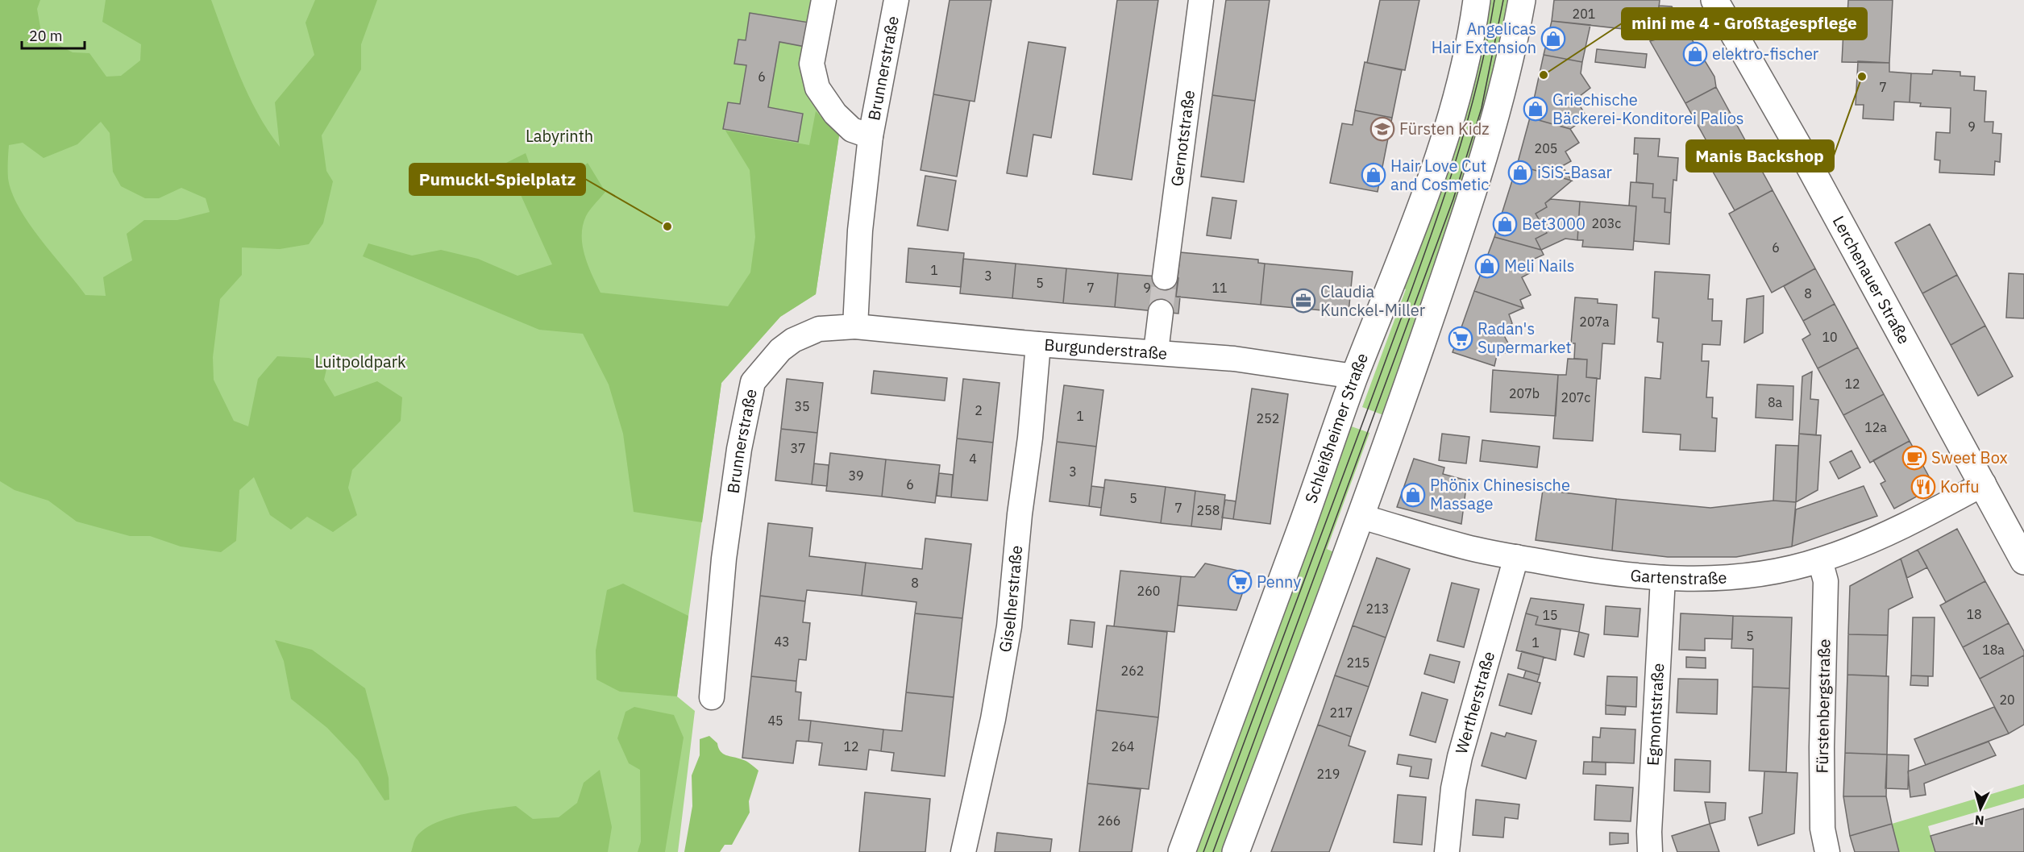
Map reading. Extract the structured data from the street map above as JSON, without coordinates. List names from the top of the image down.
{
  "streets": {
    "main road": ["Lerchenauer Straße", "Schleißheimer Straße"],
    "street": [
      "Brunnerstraße",
      "Gernotstraße",
      "Burgunderstraße",
      "Gartenstraße",
      "Giselherstraße",
      "Wertherstraße",
      "Fürstenbergstraße",
      "Egmontstraße"
    ]
  },
  "crossings": [
    ["Brunnerstraße", "Burgunderstraße"],
    ["Lerchenauer Straße", "Gartenstraße"],
    ["Burgunderstraße", "Schleißheimer Straße"],
    ["Burgunderstraße", "Giselherstraße"],
    ["Gartenstraße", "Wertherstraße"],
    ["Gartenstraße", "Fürstenbergstraße"],
    ["Gartenstraße", "Egmontstraße"]
  ],
  "parks": ["Labyrinth", "Luitpoldpark"],
  "places": {
    "shop": [
      "Angelicas Hair Extension",
      "elektro-fischer",
      "Griechische Bäckerei-Konditorei Palios",
      "iSiS-Basar",
      "Hair Love Cut and Cosmetic",
      "Bet3000",
      "Meli Nails",
      "Phönix Chinesische Massage"
    ],
    "other": ["mini me 4 - Großtagespflege", "Manis Backshop", "Pumuckl-Spielplatz"],
    "school or university": ["Fürsten Kidz"],
    "office": ["Claudia Kunckel-Miller"],
    "supermarket": ["Radan's Supermarket", "Penny"],
    "cafe": ["Sweet Box"],
    "restaurant": ["Korfu"]
  },
  "house_numbers": [
    "201",
    "6",
    "7",
    "9",
    "205",
    "203c",
    "6",
    "1",
    "3",
    "5",
    "7",
    "9",
    "11",
    "8",
    "207a",
    "10",
    "12",
    "207b",
    "207c",
    "8a",
    "35",
    "2",
    "1",
    "252",
    "12a",
    "37",
    "4",
    "3",
    "39",
    "6",
    "5",
    "7",
    "258",
    "8",
    "260",
    "213",
    "18",
    "15",
    "5",
    "43",
    "1",
    "18a",
    "215",
    "262",
    "20",
    "217",
    "45",
    "12",
    "264",
    "219",
    "266"
  ],
  "scale_bar": "20 m",
  "north": "bottom"
}
